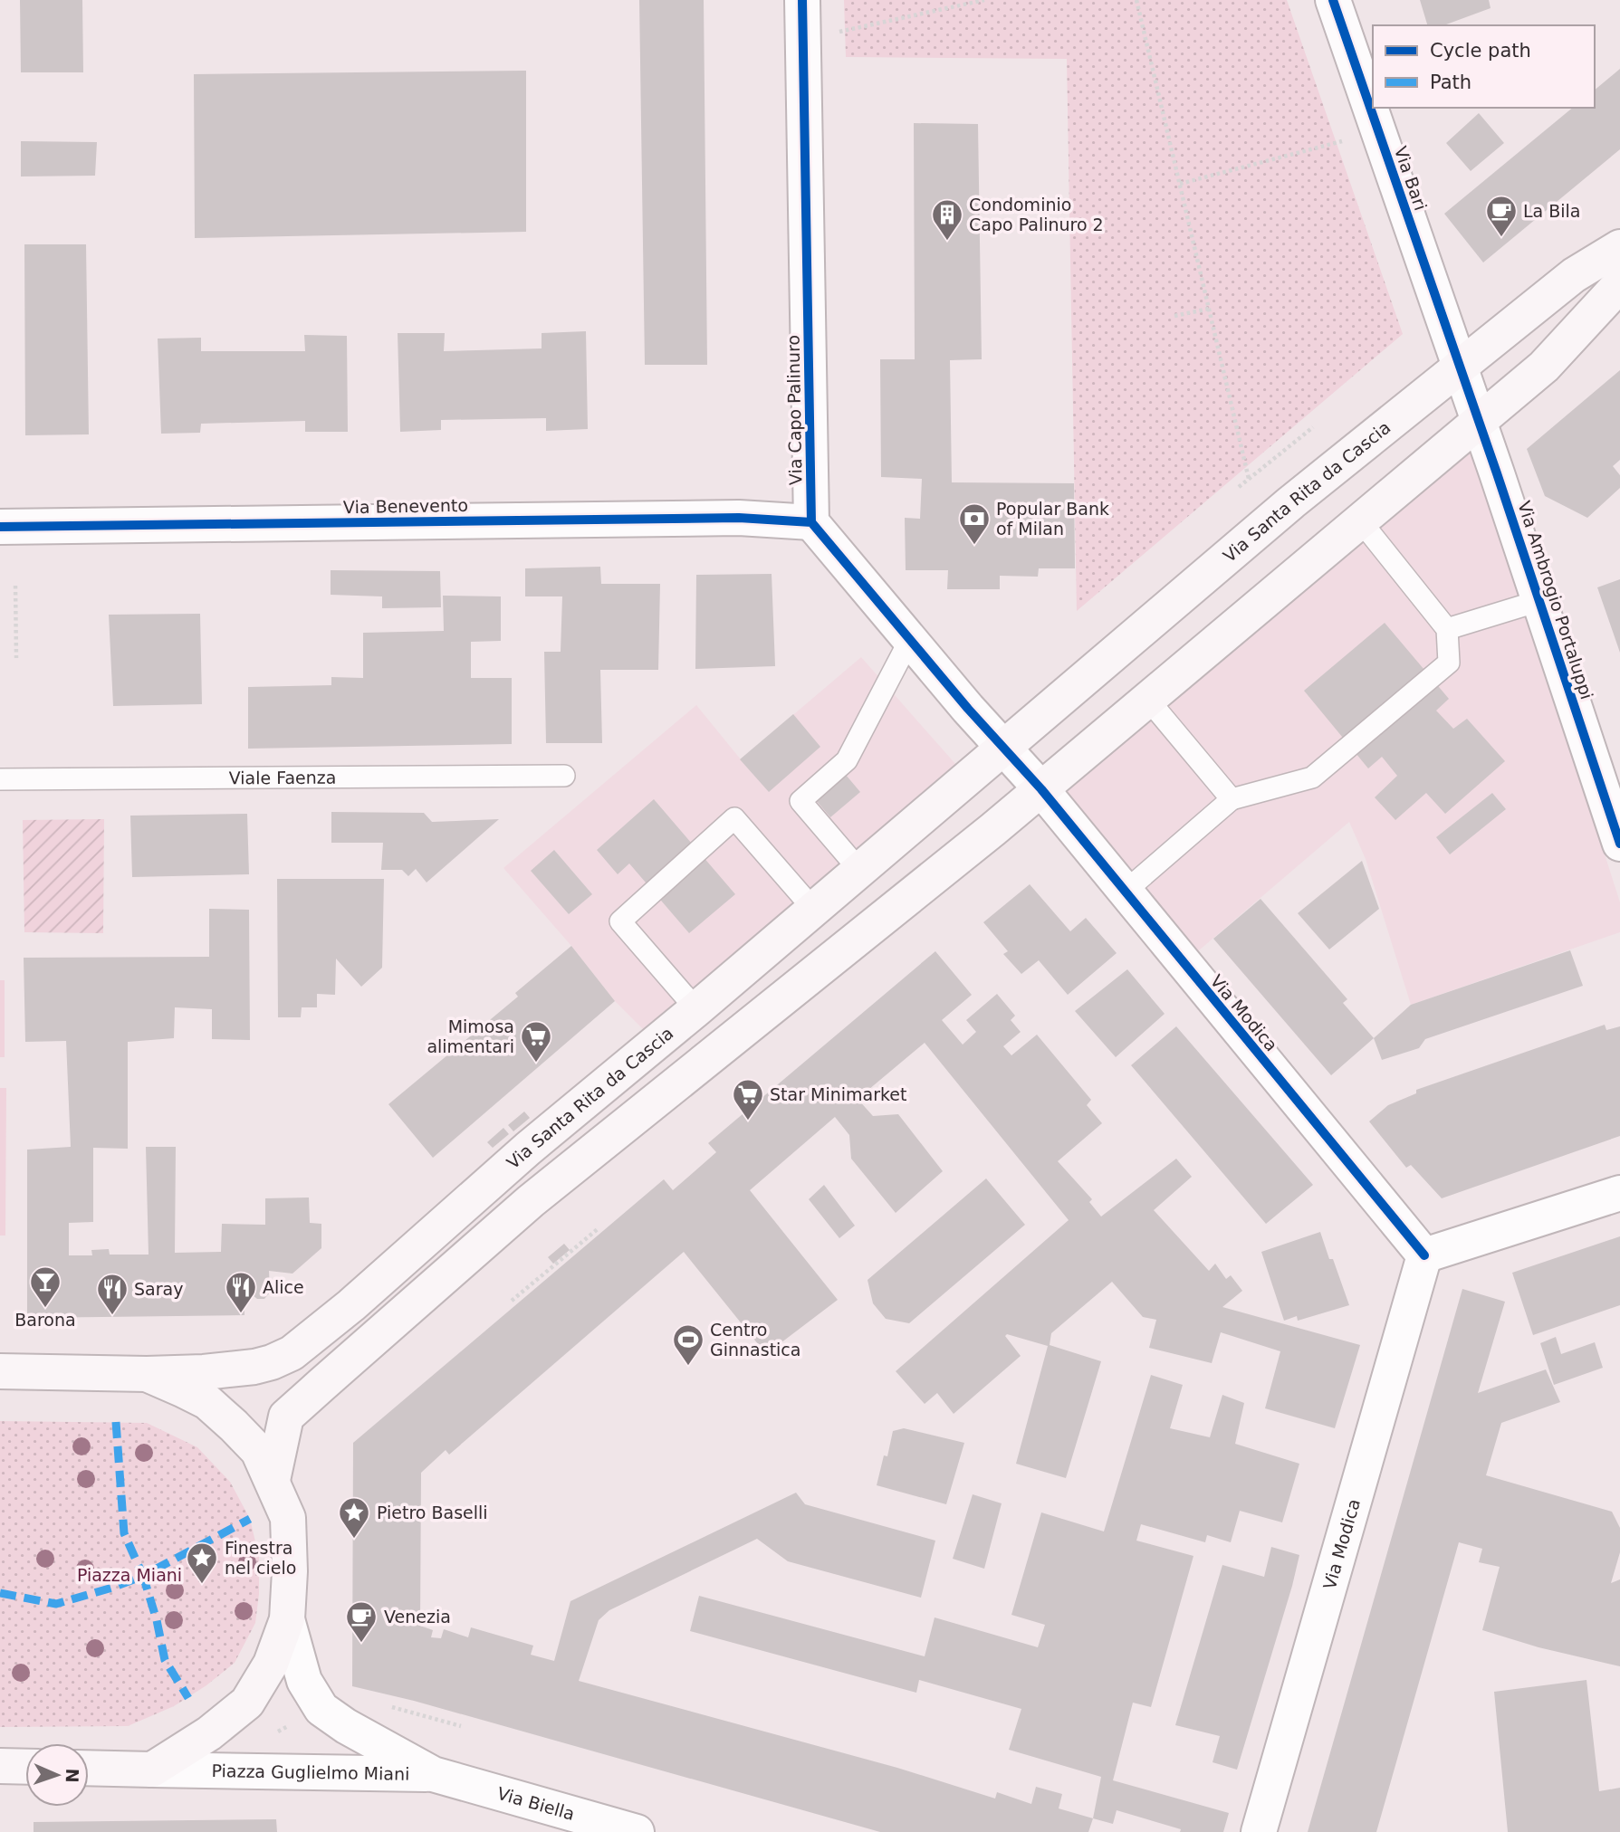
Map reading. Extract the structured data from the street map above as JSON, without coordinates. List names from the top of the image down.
{
  "streets": {
    "main road": ["Via Santa Rita da Cascia", "Piazza Guglielmo Miani"],
    "street": [
      "Via Bari",
      "Via Capo Palinuro",
      "Via Benevento",
      "Via Ambrogio Portaluppi",
      "Via Modica",
      "Via Biella"
    ],
    "lane": ["Viale Faenza"]
  },
  "crossings": [
    ["Via Bari", "Via Santa Rita da Cascia"],
    ["Via Bari", "Via Ambrogio Portaluppi"],
    ["Via Capo Palinuro", "Via Benevento"],
    ["Via Santa Rita da Cascia", "Via Ambrogio Portaluppi"],
    ["Via Santa Rita da Cascia", "Piazza Guglielmo Miani"],
    ["Piazza Guglielmo Miani", "Via Biella"]
  ],
  "parks": ["Piazza Miani"],
  "places": {
    "cafe": ["La Bila", "Venezia"],
    "building": ["Condominio Capo Palinuro 2"],
    "bank": ["Popular Bank of Milan"],
    "supermarket": ["Mimosa alimentari", "Star Minimarket"],
    "bar": ["Barona"],
    "restaurant": ["Alice", "Saray"],
    "sports": ["Centro Ginnastica"],
    "place": ["Pietro Baselli", "Finestra nel cielo"]
  },
  "legend": ["Cycle path", "Path"],
  "north": "right"
}
